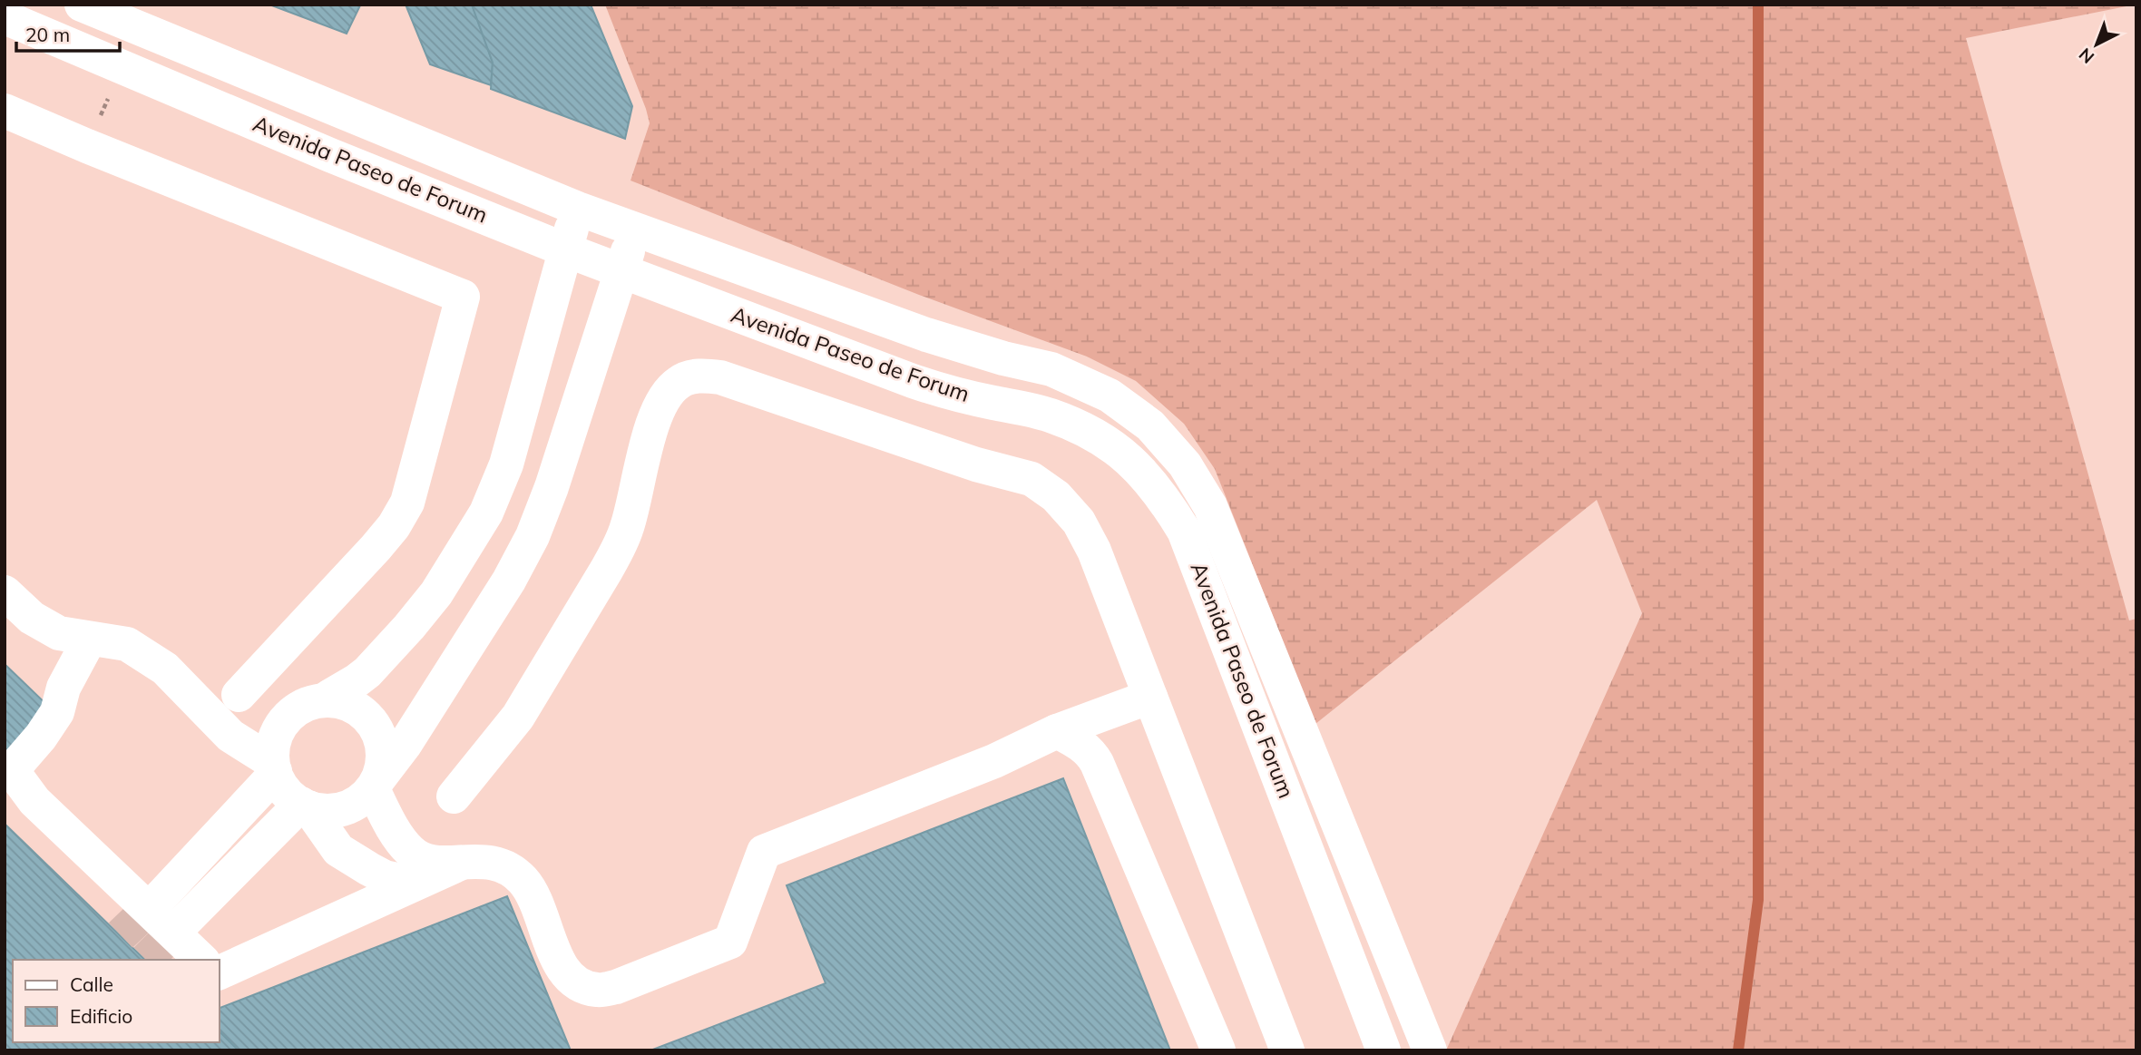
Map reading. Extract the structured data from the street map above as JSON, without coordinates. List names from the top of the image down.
{
  "streets": {
    "street": ["Avenida Paseo de Forum"]
  },
  "legend": ["Calle", "Edificio"],
  "scale_bar": "20 m",
  "north": "bottom left"
}
